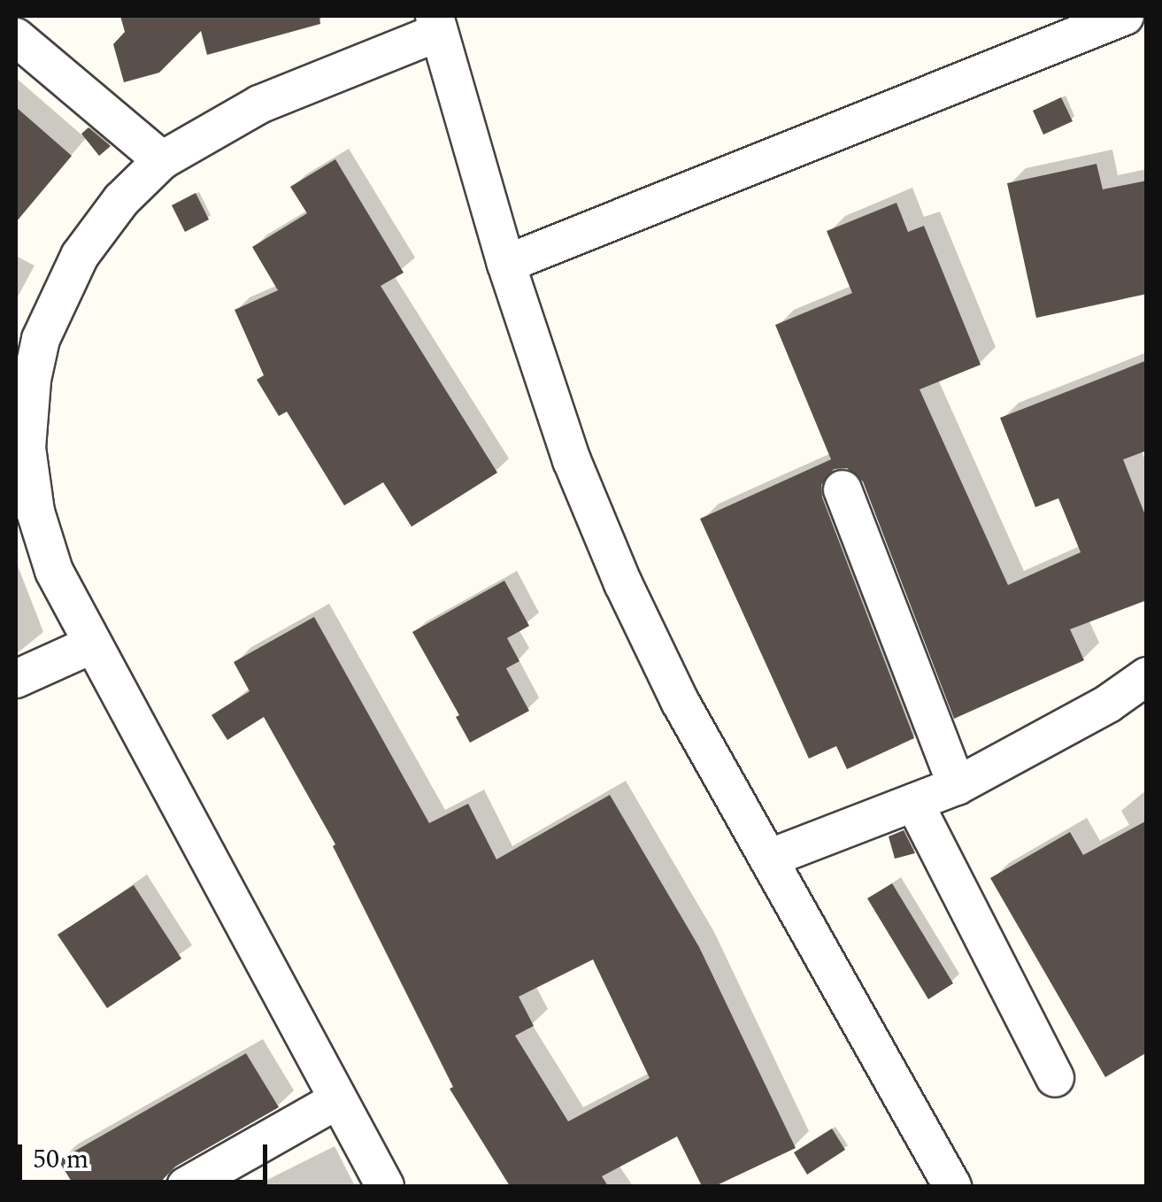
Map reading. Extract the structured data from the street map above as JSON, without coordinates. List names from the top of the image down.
{
  "scale_bar": "50 m"
}
